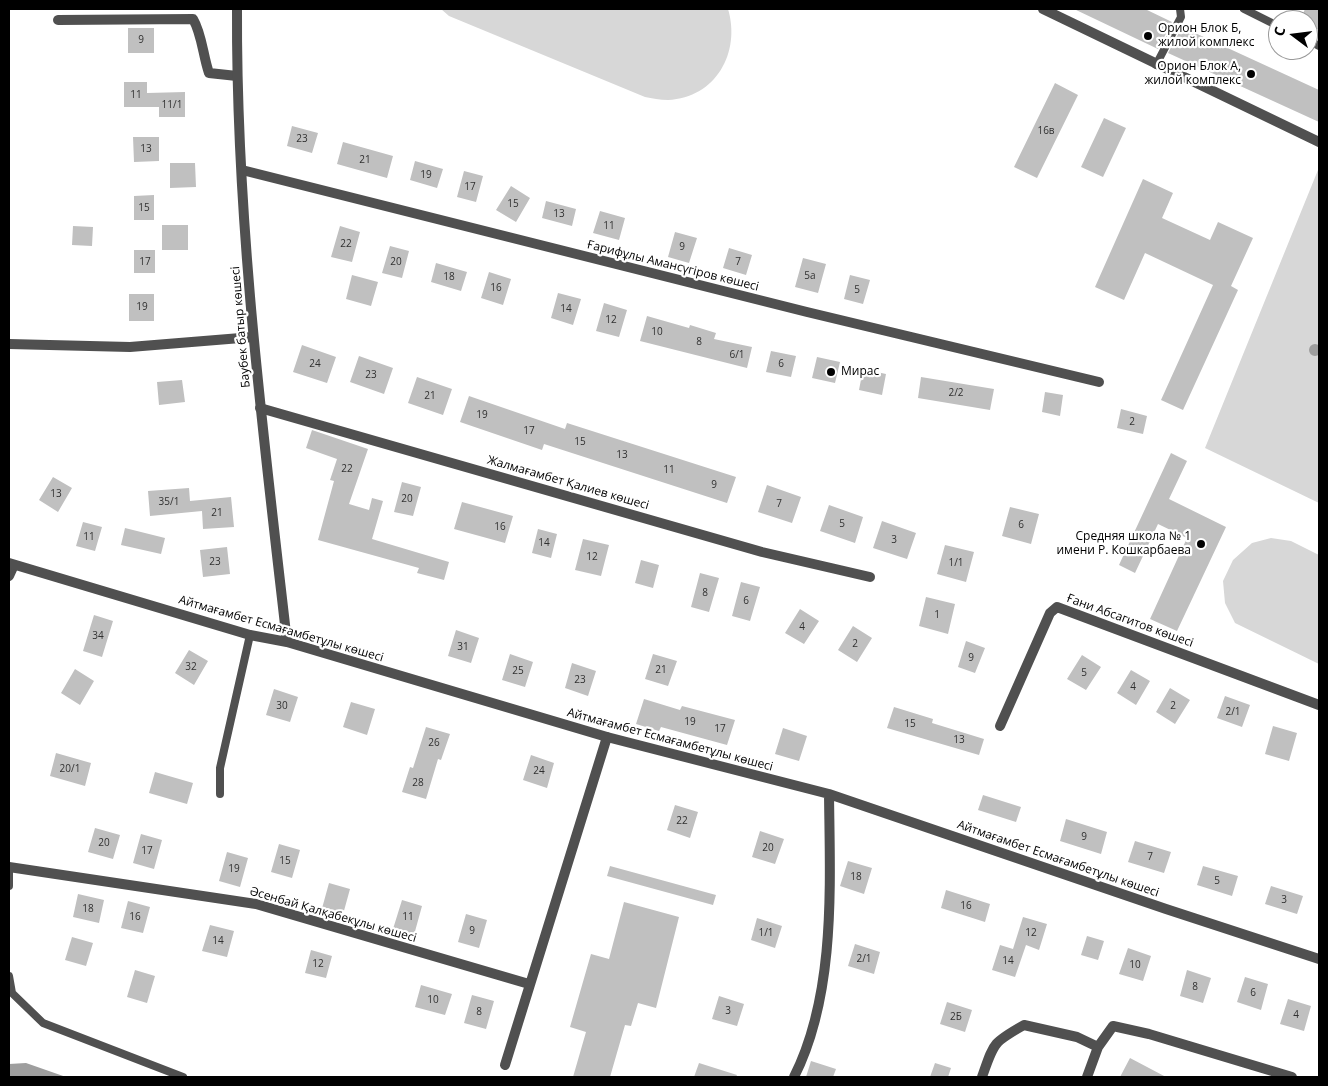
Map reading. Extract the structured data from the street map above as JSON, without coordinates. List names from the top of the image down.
{
  "streets": {
    "street": [
      "Ғарифұлы Амансүгіров көшесі",
      "Баубек батыр көшесі",
      "Жалмағамбет Қалиев көшесі",
      "Ғани Абсагитов көшесі",
      "Айтмағамбет Есмағамбетұлы көшесі",
      "Әсенбай Қалқабекұлы көшесі"
    ]
  },
  "crossings": [
    ["Ғарифұлы Амансүгіров көшесі", "Баубек батыр көшесі"],
    ["Баубек батыр көшесі", "Жалмағамбет Қалиев көшесі"],
    ["Баубек батыр көшесі", "Айтмағамбет Есмағамбетұлы көшесі"]
  ],
  "places": [
    "Орион Блок Б, жилой комплекс",
    "Орион Блок А, жилой комплекс",
    "Мирас",
    "Средняя школа № 1 имени Р. Кошкарбаева"
  ],
  "house_numbers": [
    "9",
    "11",
    "11/1",
    "16в",
    "23",
    "13",
    "21",
    "19",
    "17",
    "15",
    "15",
    "13",
    "11",
    "22",
    "9",
    "17",
    "20",
    "7",
    "5а",
    "18",
    "16",
    "5",
    "19",
    "14",
    "12",
    "10",
    "8",
    "6/1",
    "24",
    "6",
    "23",
    "2/2",
    "21",
    "19",
    "2",
    "17",
    "15",
    "13",
    "22",
    "11",
    "9",
    "13",
    "20",
    "35/1",
    "7",
    "21",
    "5",
    "6",
    "16",
    "11",
    "3",
    "14",
    "12",
    "23",
    "1/1",
    "8",
    "6",
    "1",
    "4",
    "34",
    "2",
    "31",
    "9",
    "32",
    "21",
    "25",
    "5",
    "23",
    "4",
    "30",
    "2",
    "2/1",
    "19",
    "15",
    "17",
    "13",
    "26",
    "20/1",
    "24",
    "28",
    "22",
    "9",
    "20",
    "20",
    "17",
    "7",
    "15",
    "19",
    "18",
    "5",
    "3",
    "16",
    "18",
    "16",
    "11",
    "9",
    "1/1",
    "12",
    "14",
    "2/1",
    "14",
    "12",
    "10",
    "8",
    "6",
    "10",
    "3",
    "8",
    "4",
    "2Б"
  ],
  "north": "left"
}
